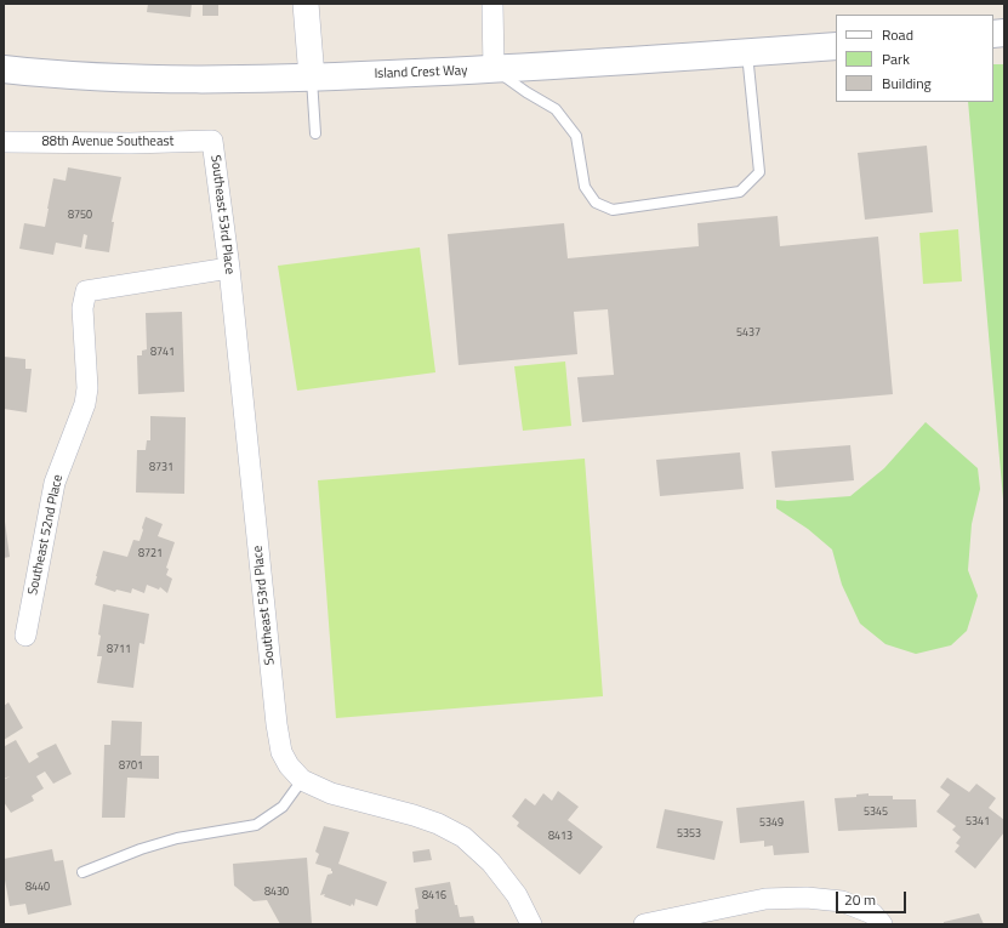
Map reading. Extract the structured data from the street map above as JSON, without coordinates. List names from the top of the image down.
{
  "streets": {
    "main road": ["Island Crest Way"],
    "street": ["88th Avenue Southeast", "Southeast 53rd Place", "Southeast 52nd Place"]
  },
  "crossings": [
    ["88th Avenue Southeast", "Southeast 53rd Place"],
    ["Southeast 53rd Place", "Southeast 52nd Place"]
  ],
  "house_numbers": [
    "8750",
    "5437",
    "8741",
    "8731",
    "8721",
    "8711",
    "8701",
    "5345",
    "5341",
    "5349",
    "5353",
    "8413",
    "8440",
    "8430",
    "8416"
  ],
  "legend": ["Road", "Park", "Building"],
  "scale_bar": "20 m"
}
